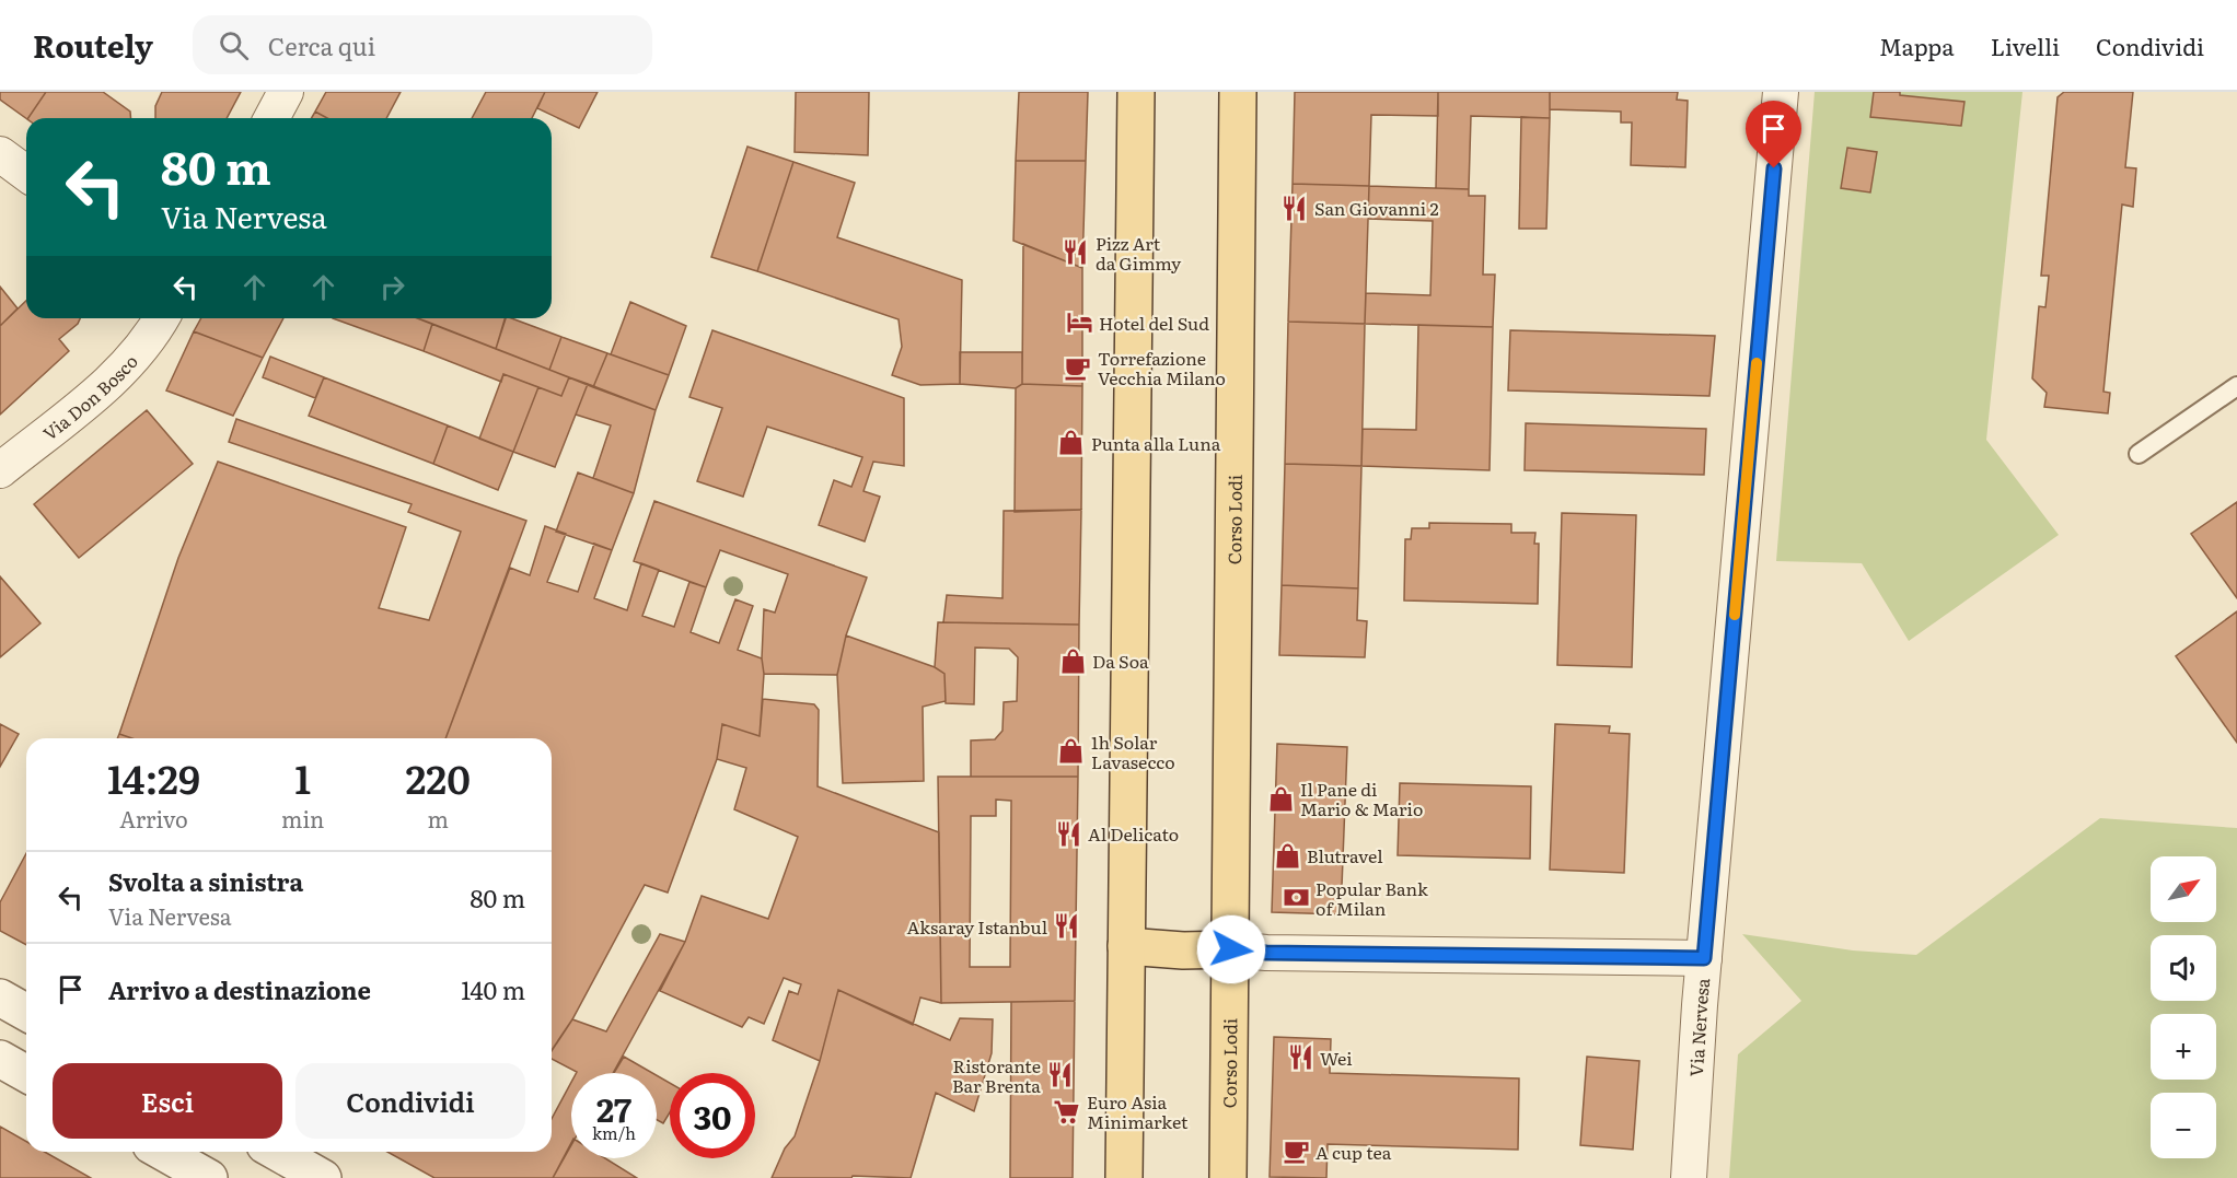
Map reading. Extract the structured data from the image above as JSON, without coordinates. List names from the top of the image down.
{
  "streets": {
    "main road": ["Corso Lodi"],
    "street": ["Via Don Bosco", "Via Nervesa"]
  },
  "places": {
    "restaurant": [
      "San Giovanni 2",
      "Pizz Art da Gimmy",
      "Al Delicato",
      "Aksaray Istanbul",
      "Wei",
      "Ristorante Bar Brenta"
    ],
    "hotel": ["Hotel del Sud"],
    "cafe": ["Torrefazione Vecchia Milano", "A cup tea"],
    "shop": [
      "Punta alla Luna",
      "Da Soa",
      "1h Solar Lavasecco",
      "Il Pane di Mario & Mario",
      "Blutravel"
    ],
    "bank": ["Popular Bank of Milan"],
    "supermarket": ["Euro Asia Minimarket"]
  },
  "north": "top right",
  "page": {
    "header": "Routely",
    "search": "Cerca qui",
    "nav": ["Mappa", "Livelli", "Condividi"],
    "turn": ["80 m", "Via Nervesa"],
    "eta": [
      "14:29",
      "Arrivo",
      "1",
      "min",
      "220",
      "m"
    ],
    "list": [
      {
        "name": "Svolta a sinistra",
        "note": "Via Nervesa",
        "value": "80 m"
      },
      {
        "name": "Arrivo a destinazione",
        "value": "140 m"
      }
    ],
    "map_buttons": ["+", "−"],
    "buttons": ["Esci", "Condividi"],
    "speed": "27 km/h",
    "limit": "30"
  }
}
